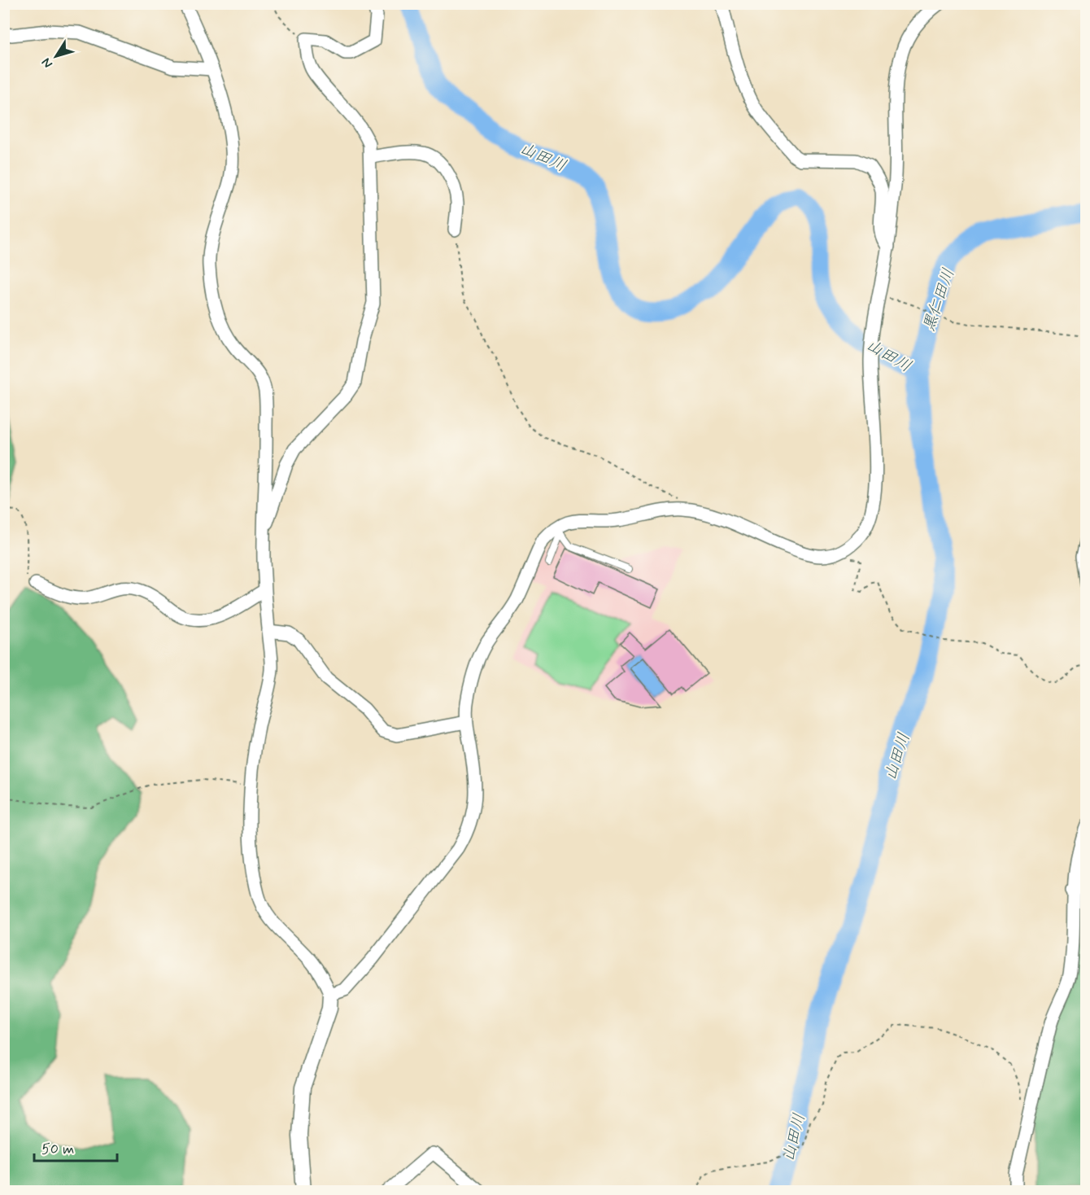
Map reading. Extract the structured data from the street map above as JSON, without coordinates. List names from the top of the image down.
{
  "water": ["山田川", "黒仁田川"],
  "scale_bar": "50 m",
  "north": "bottom left"
}
